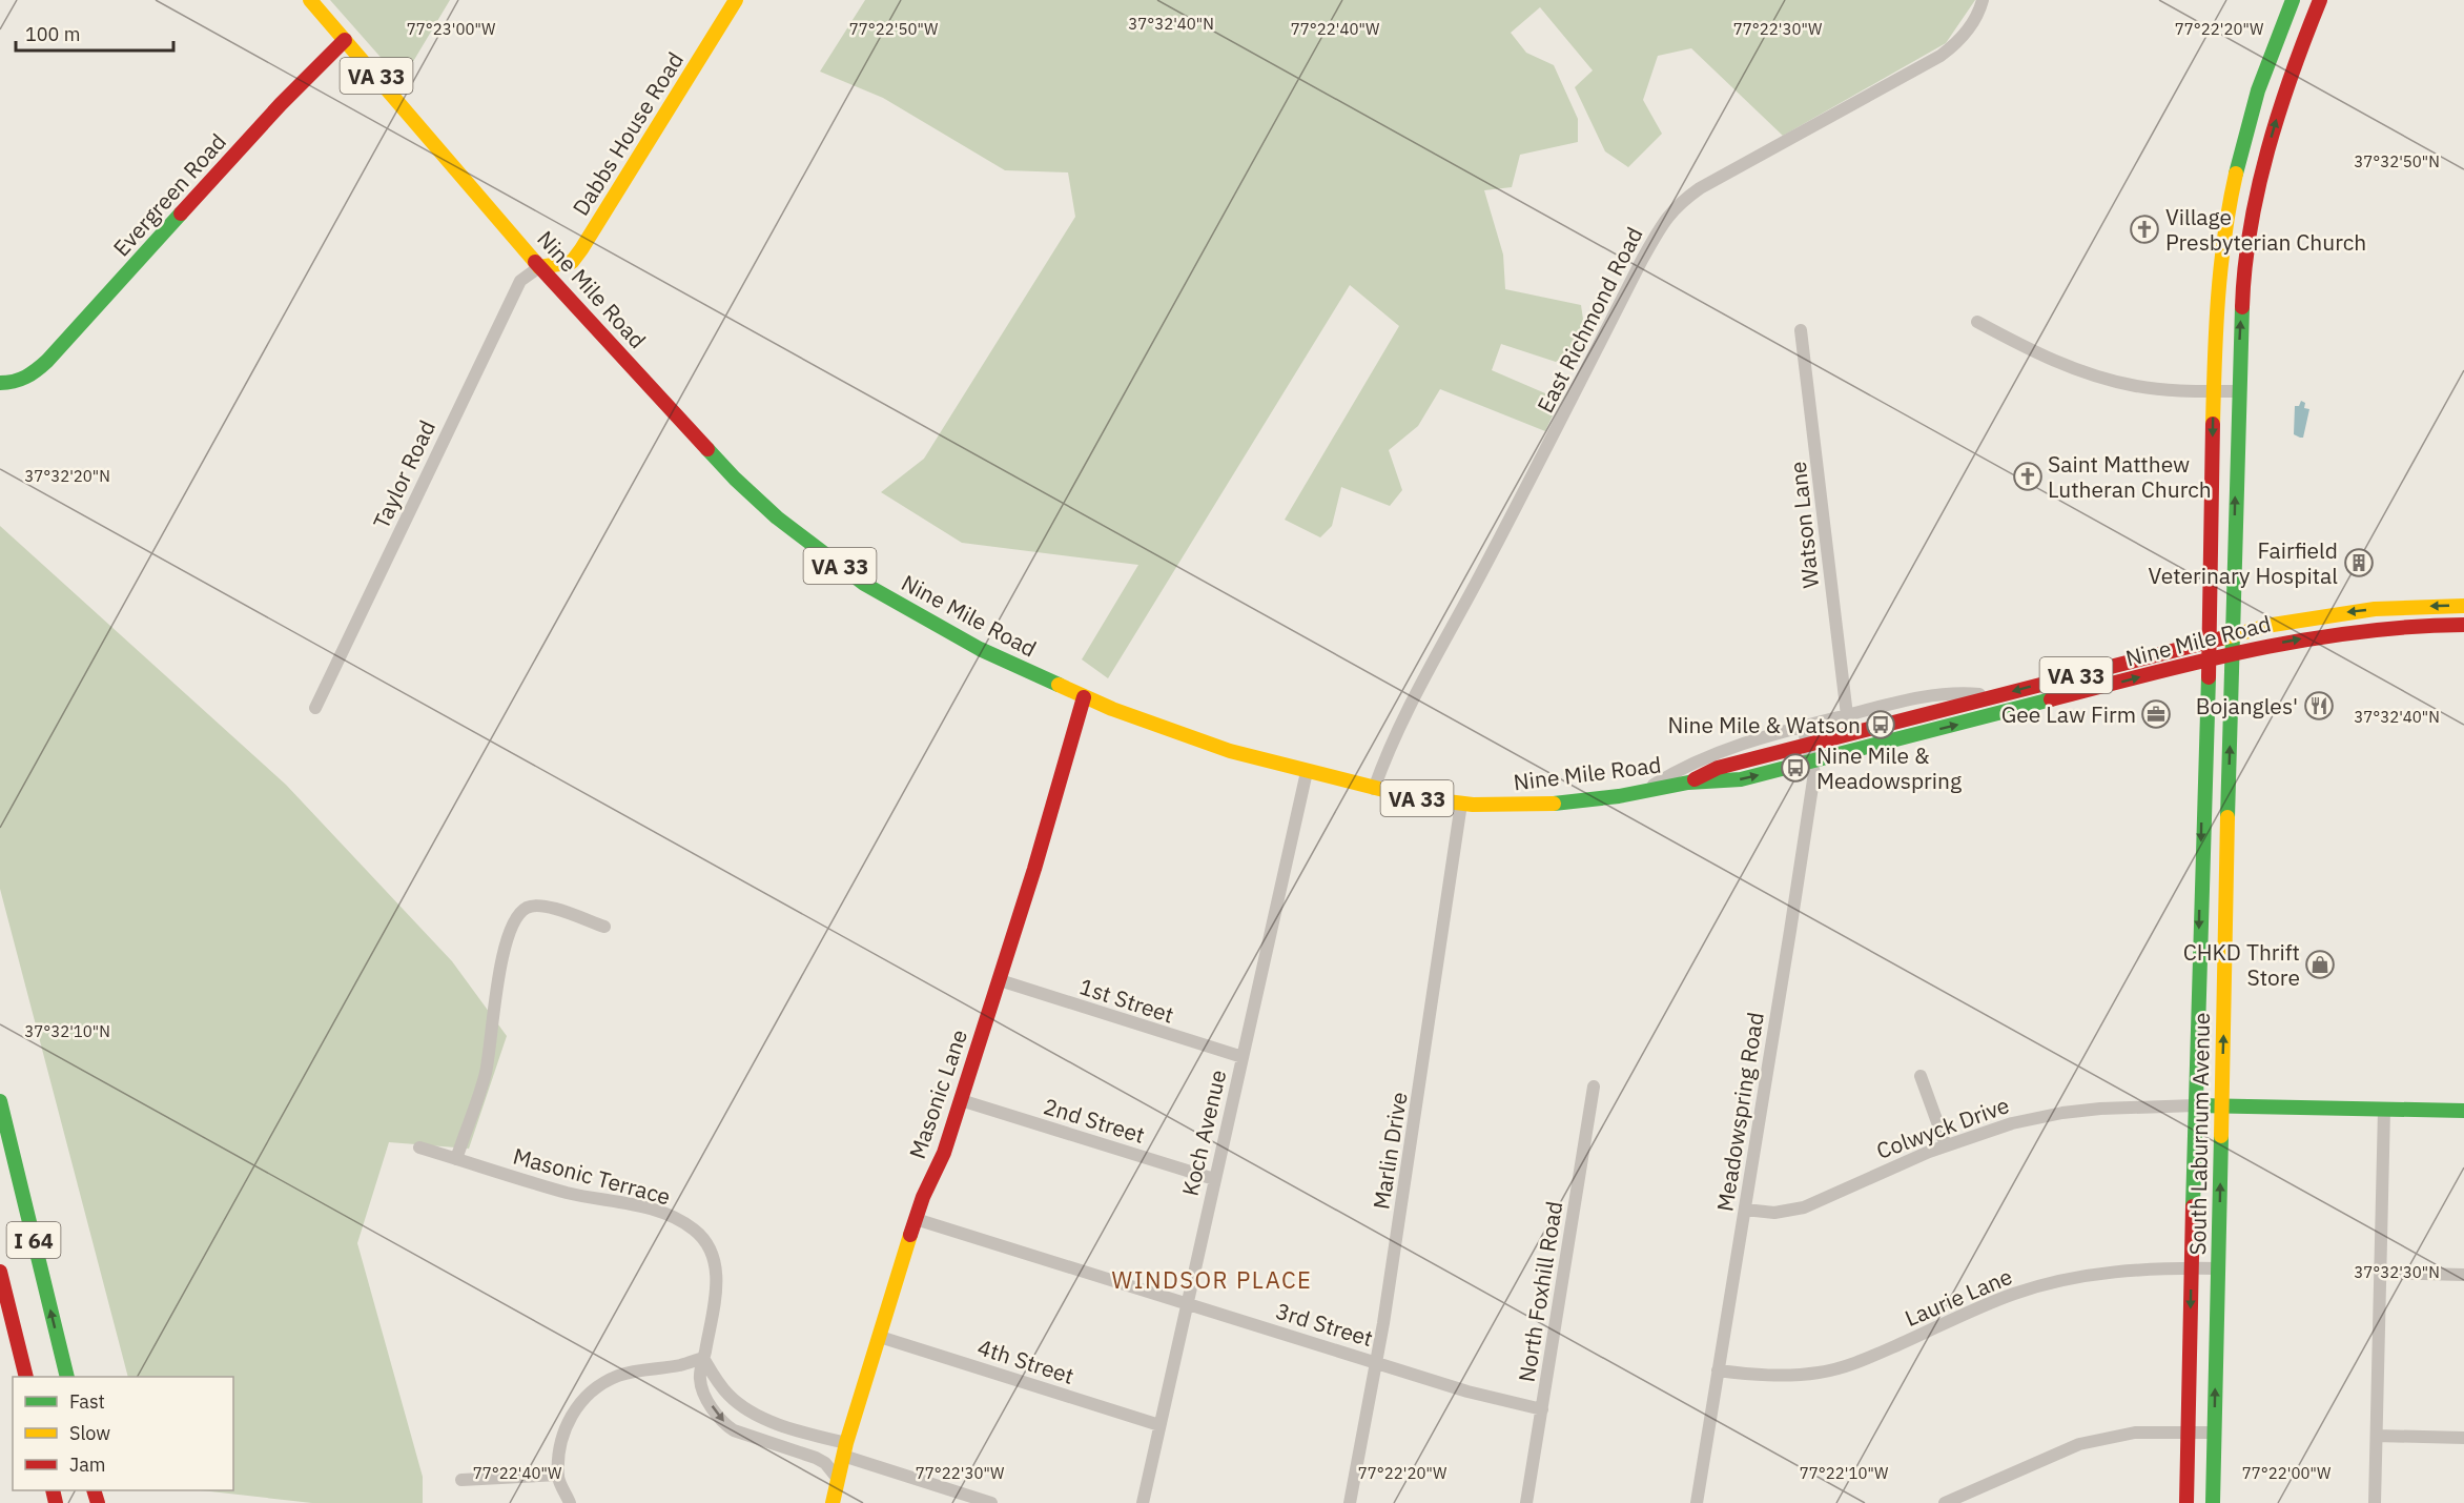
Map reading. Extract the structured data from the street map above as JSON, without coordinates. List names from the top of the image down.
{
  "streets": {
    "main road": [
      "VA 33",
      "Dabbs House Road",
      "Evergreen Road",
      "Nine Mile Road",
      "Masonic Lane",
      "Colwyck Drive",
      "South Laburnum Avenue",
      "I 64"
    ],
    "street": [
      "East Richmond Road",
      "Taylor Road",
      "Watson Lane",
      "1st Street",
      "Meadowspring Road",
      "2nd Street",
      "Koch Avenue",
      "Marlin Drive",
      "Masonic Terrace",
      "North Foxhill Road",
      "Laurie Lane",
      "3rd Street",
      "4th Street"
    ]
  },
  "crossings": [
    ["Dabbs House Road", "Nine Mile Road"],
    ["Dabbs House Road", "Taylor Road"],
    ["Evergreen Road", "Nine Mile Road"],
    ["Nine Mile Road", "East Richmond Road"],
    ["Nine Mile Road", "Taylor Road"],
    ["Nine Mile Road", "Masonic Lane"],
    ["Nine Mile Road", "Meadowspring Road"],
    ["Nine Mile Road", "Koch Avenue"],
    ["Nine Mile Road", "South Laburnum Avenue"],
    ["Nine Mile Road", "Marlin Drive"],
    ["1st Street", "Masonic Lane"],
    ["1st Street", "Koch Avenue"],
    ["Masonic Lane", "2nd Street"],
    ["Masonic Lane", "Masonic Terrace"],
    ["Masonic Lane", "3rd Street"],
    ["Masonic Lane", "4th Street"],
    ["Meadowspring Road", "Colwyck Drive"],
    ["Meadowspring Road", "Laurie Lane"],
    ["2nd Street", "Koch Avenue"],
    ["Colwyck Drive", "South Laburnum Avenue"],
    ["Koch Avenue", "3rd Street"],
    ["Koch Avenue", "4th Street"],
    ["South Laburnum Avenue", "Laurie Lane"],
    ["Marlin Drive", "3rd Street"],
    ["North Foxhill Road", "3rd Street"]
  ],
  "districts": ["WINDSOR PLACE"],
  "places": {
    "church": ["Village Presbyterian Church", "Saint Matthew Lutheran Church"],
    "building": ["Fairfield Veterinary Hospital"],
    "restaurant": ["Bojangles'"],
    "office": ["Gee Law Firm"],
    "bus stop": ["Nine Mile & Watson", "Nine Mile & Meadowspring"],
    "shop": ["CHKD Thrift Store"]
  },
  "legend": ["Fast", "Slow", "Jam"],
  "scale_bar": "100 m",
  "coordinates": [
    "37°32'40\"N",
    "77°23'00\"W",
    "77°22'50\"W",
    "77°22'40\"W",
    "77°22'30\"W",
    "77°22'20\"W",
    "37°32'50\"N",
    "37°32'20\"N",
    "37°32'10\"N",
    "37°32'30\"N",
    "77°22'10\"W",
    "77°22'00\"W"
  ]
}
